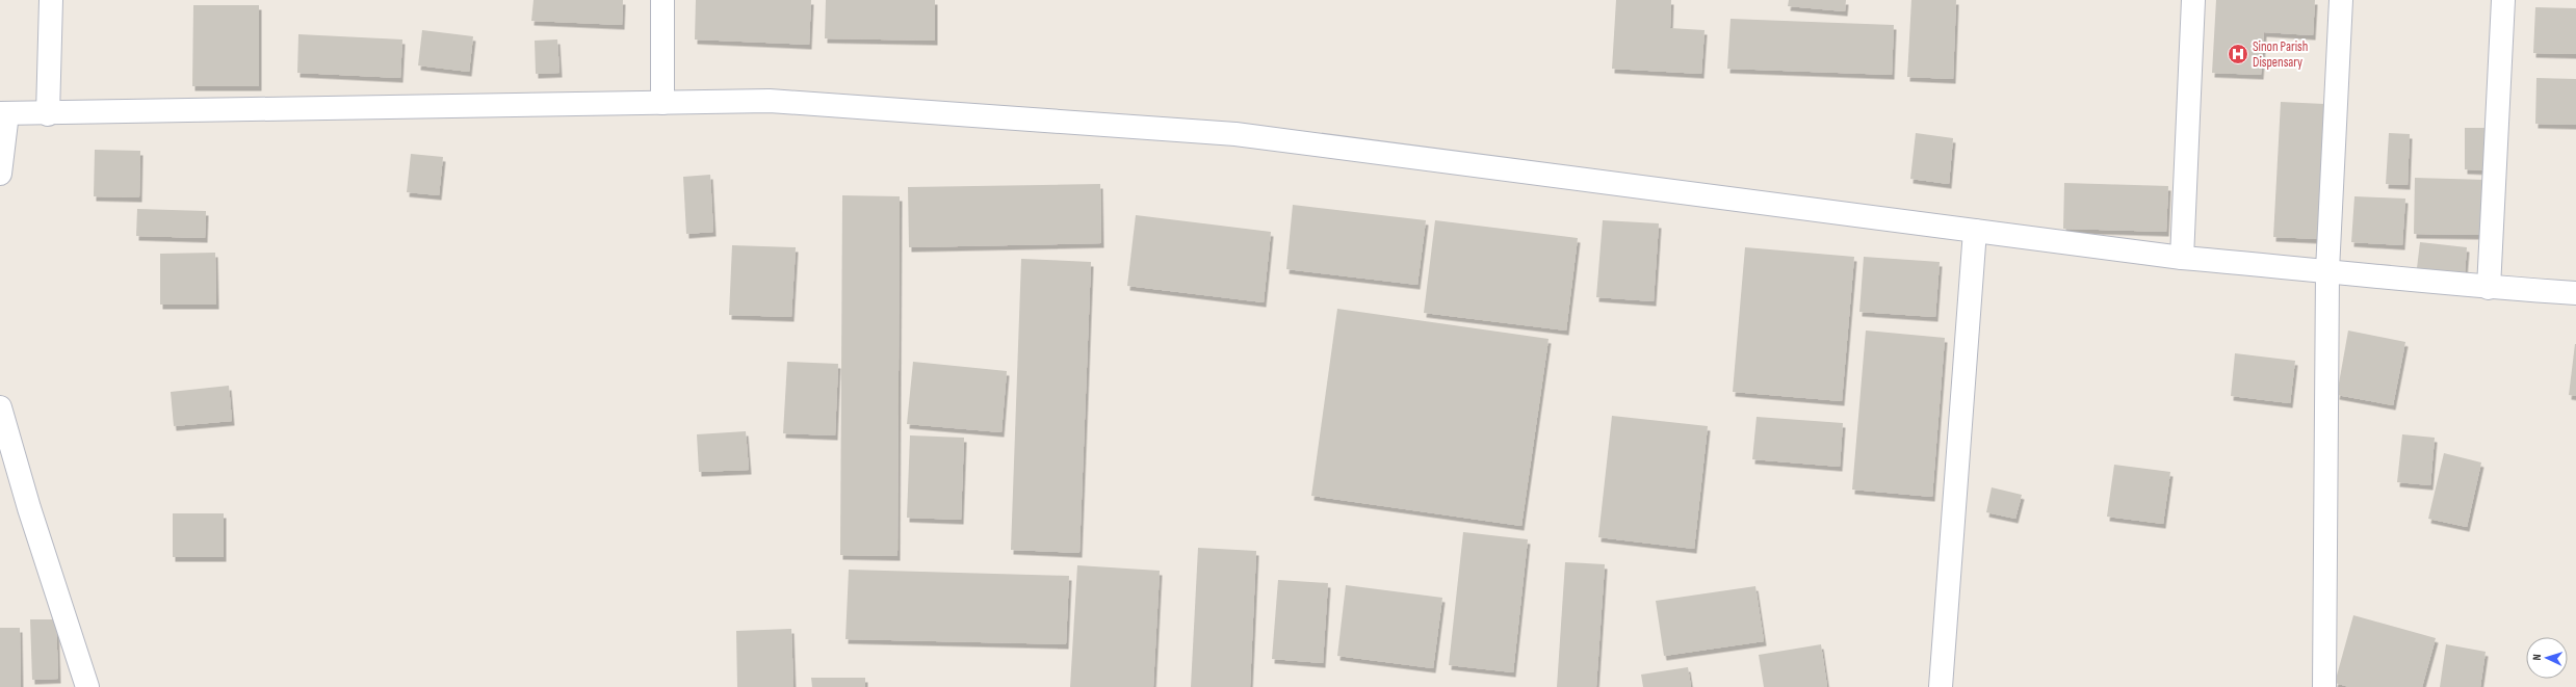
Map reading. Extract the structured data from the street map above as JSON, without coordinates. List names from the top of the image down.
{
  "places": {
    "hospital": ["Sinon Parish Dispensary"]
  },
  "north": "left"
}
